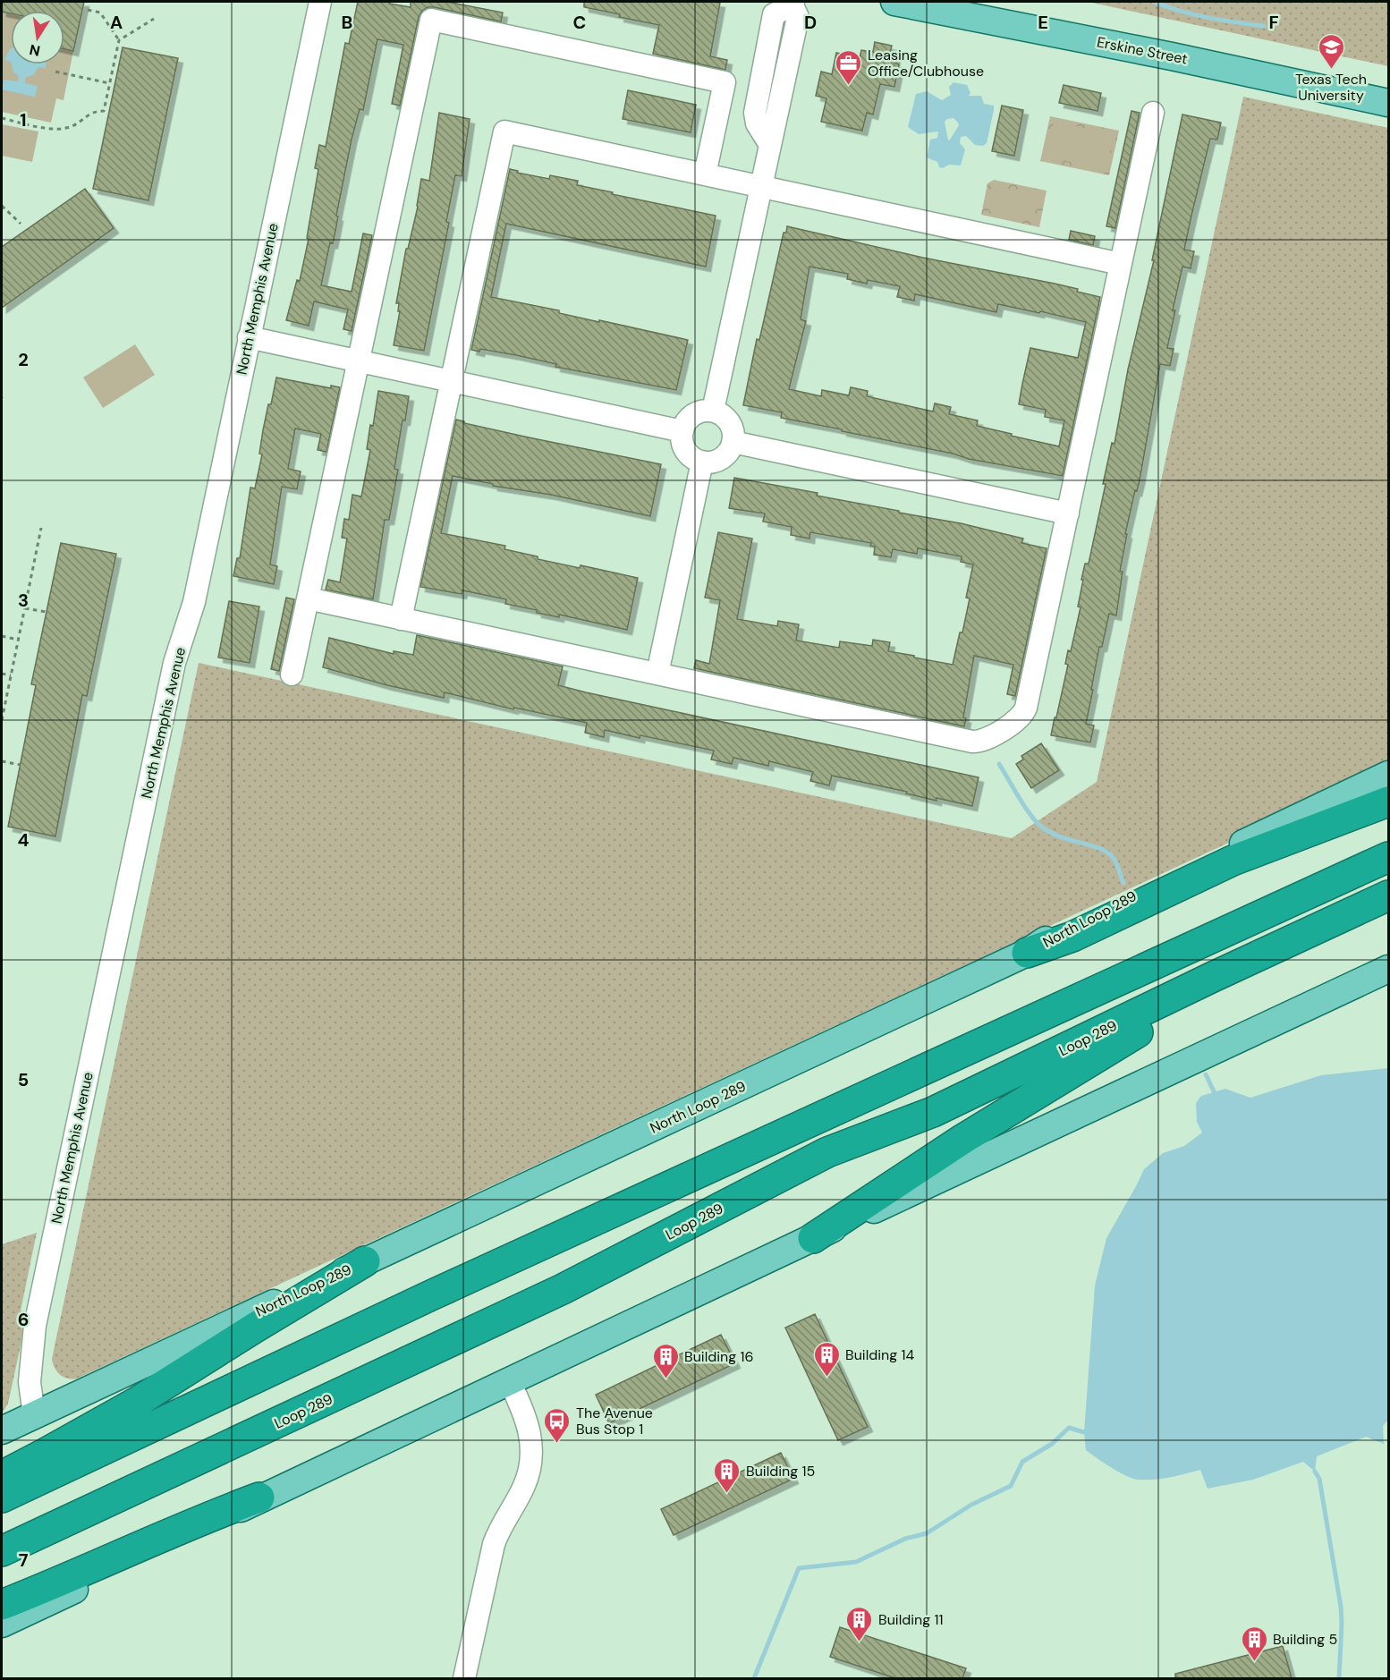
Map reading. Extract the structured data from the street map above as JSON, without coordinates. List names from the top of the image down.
{
  "streets": {
    "highway": ["Loop 289"],
    "main road": ["Erskine Street", "North Loop 289"],
    "street": ["North Memphis Avenue"]
  },
  "crossings": [
    ["North Memphis Avenue", "North Loop 289"]
  ],
  "places": {
    "school or university": ["Texas Tech University"],
    "office": ["Leasing Office/Clubhouse"],
    "building": [
      "Building 14",
      "Building 16",
      "Building 15",
      "Building 11",
      "Building 5"
    ],
    "bus stop": ["The Avenue Bus Stop 1"]
  },
  "north": "bottom",
  "grid": {
    "columns": [
      "A",
      "B",
      "C",
      "D",
      "E",
      "F"
    ],
    "rows": [
      "1",
      "2",
      "3",
      "4",
      "5",
      "6",
      "7"
    ]
  }
}
